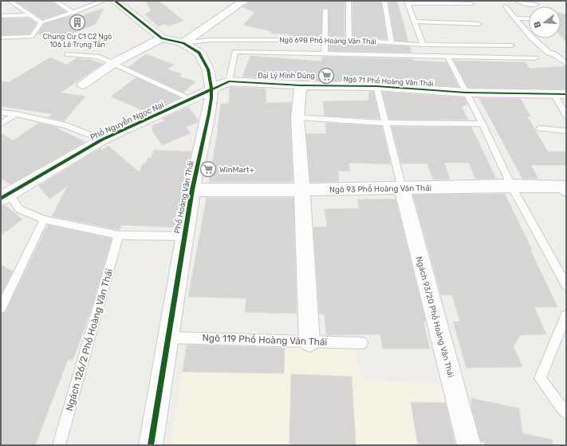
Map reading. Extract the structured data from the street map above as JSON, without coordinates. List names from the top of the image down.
{
  "streets": {
    "street": [
      "Ngõ 71 Phố Hoàng Văn Thái",
      "Phố Nguyễn Ngọc Nại",
      "Ngõ 93 Phố Hoàng Văn Thái",
      "Phố Hoàng Văn Thái",
      "Ngách 93/20 Phố Hoàng Văn Thái"
    ],
    "lane": ["Ngõ 69B Phố Hoàng Văn Thái", "Ngách 126/2 Phố Hoàng Văn Thái", "Ngõ 119 Phố Hoàng Văn Thái"]
  },
  "crossings": [
    ["Ngõ 69B Phố Hoàng Văn Thái", "Phố Hoàng Văn Thái"],
    ["Ngõ 71 Phố Hoàng Văn Thái", "Phố Nguyễn Ngọc Nại"],
    ["Ngõ 71 Phố Hoàng Văn Thái", "Phố Hoàng Văn Thái"],
    ["Phố Nguyễn Ngọc Nại", "Phố Hoàng Văn Thái"],
    ["Ngõ 93 Phố Hoàng Văn Thái", "Phố Hoàng Văn Thái"],
    ["Ngõ 93 Phố Hoàng Văn Thái", "Ngách 93/20 Phố Hoàng Văn Thái"],
    ["Phố Hoàng Văn Thái", "Ngõ 119 Phố Hoàng Văn Thái"]
  ],
  "places": {
    "building": ["Chung Cư C1 C2 Ngõ 106 Lê Trọng Tấn"],
    "supermarket": ["Đại Lý Minh Dũng", "WinMart+"]
  },
  "north": "left"
}
